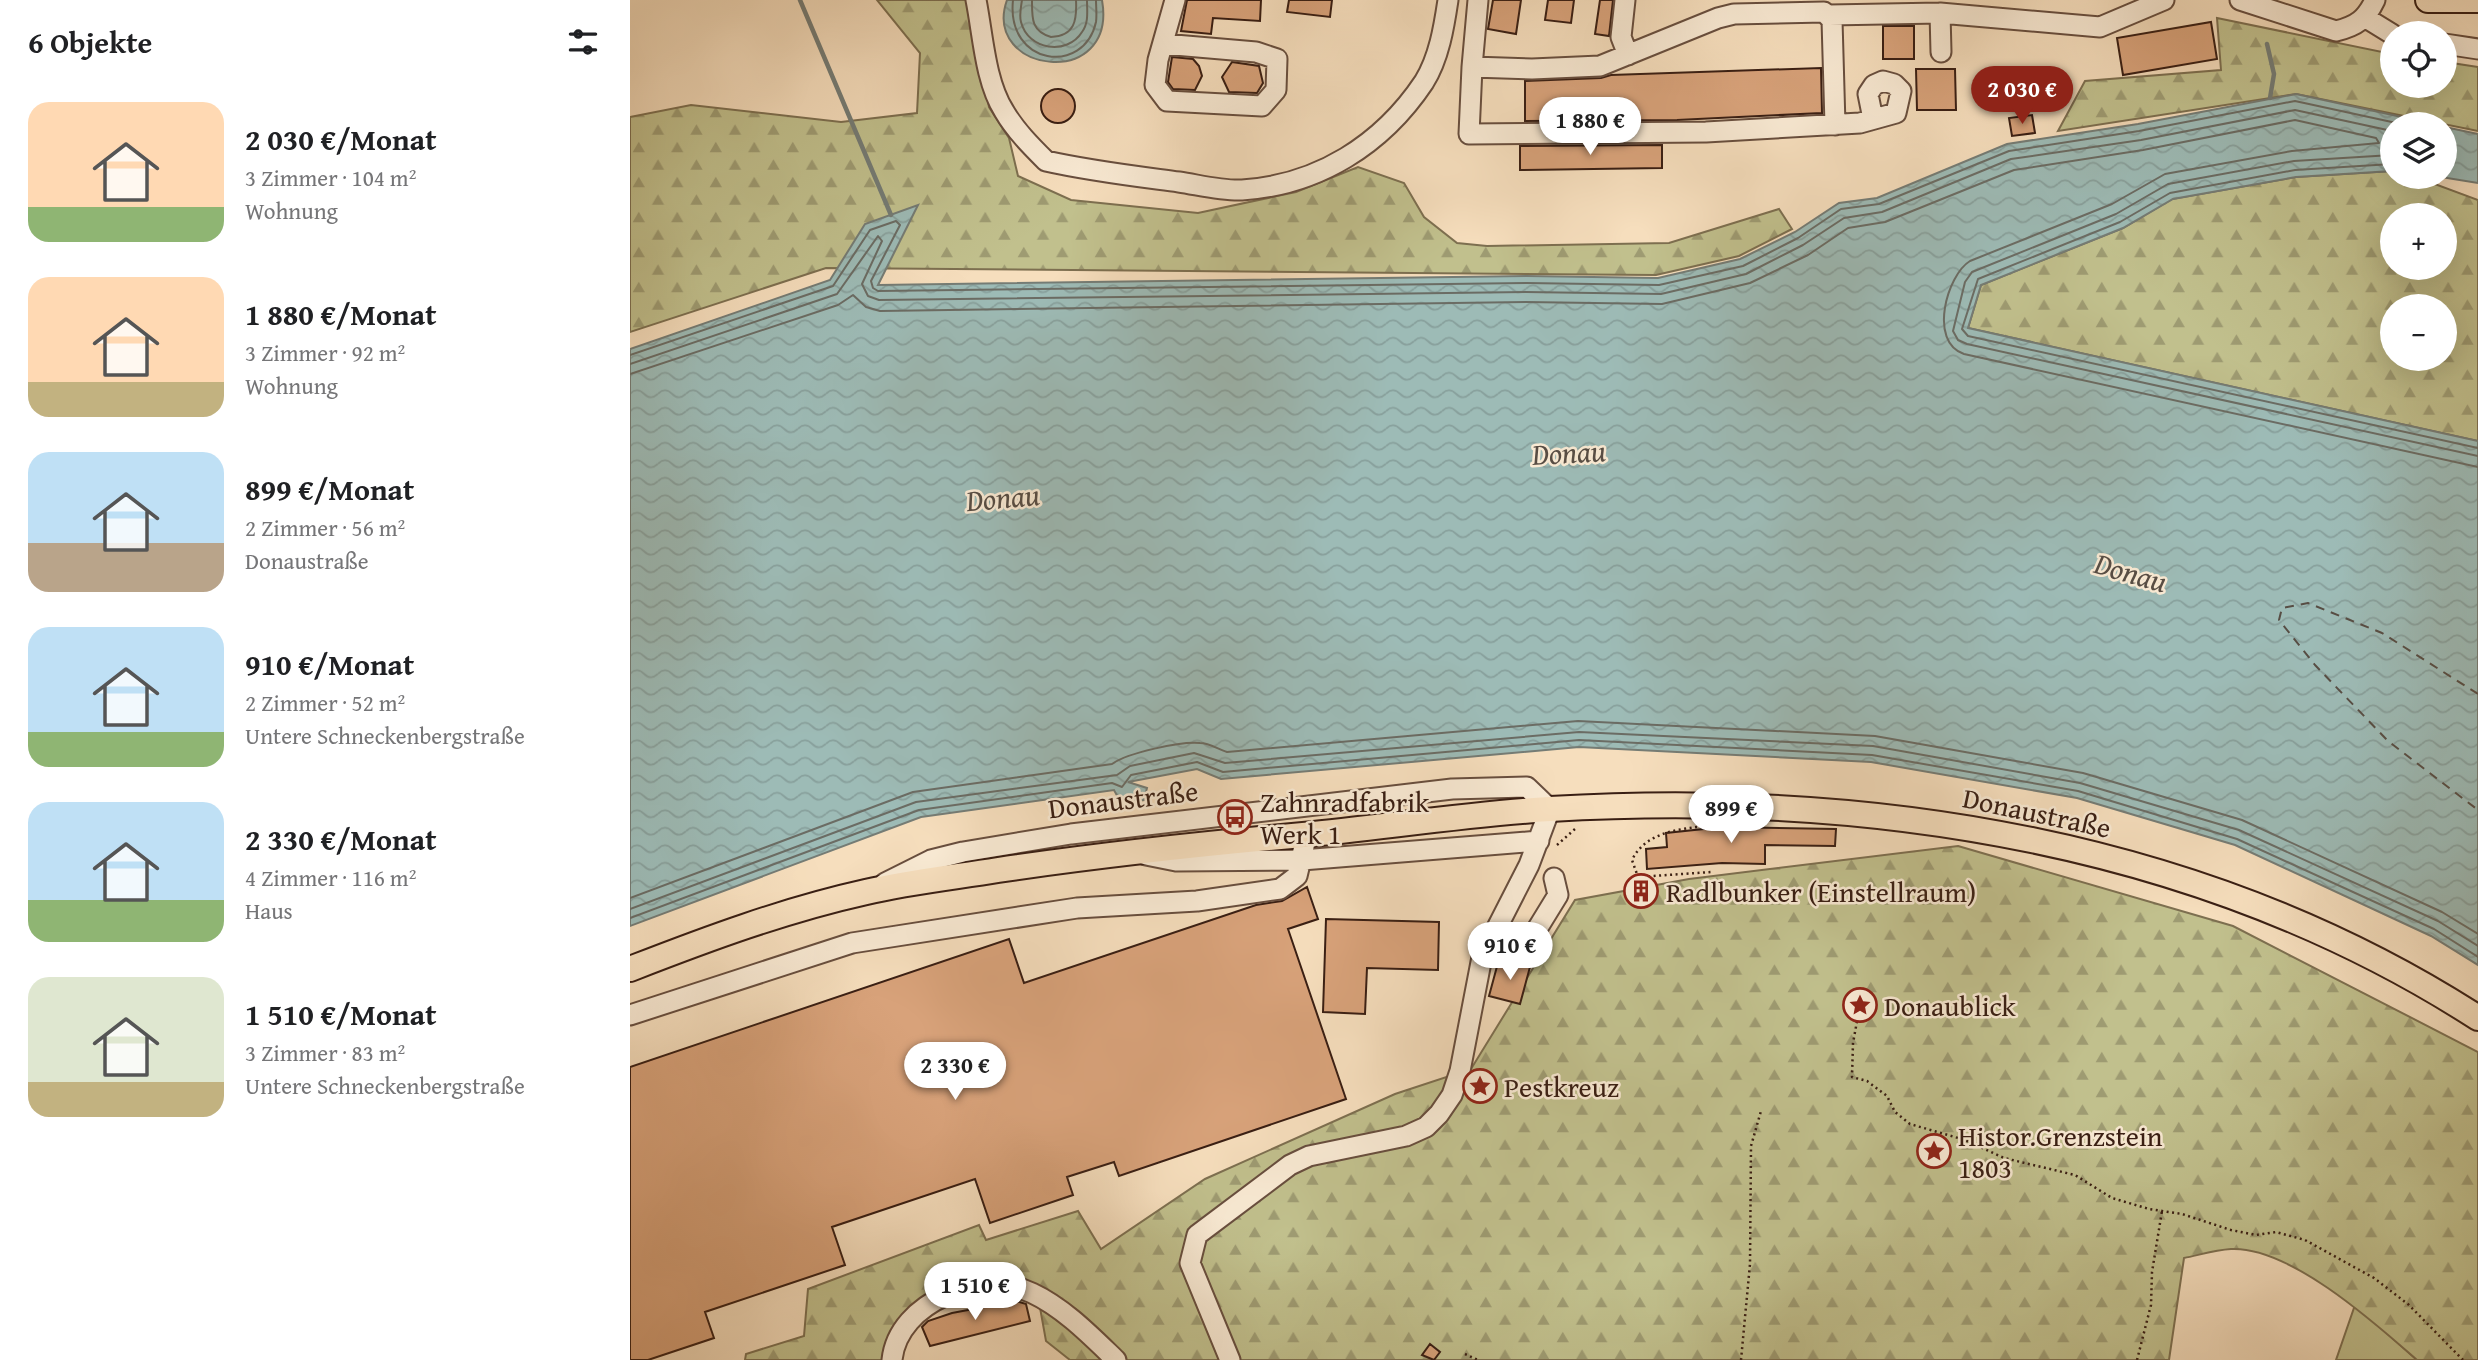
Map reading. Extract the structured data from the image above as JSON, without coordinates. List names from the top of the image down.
{
  "streets": {
    "main road": ["Donaustraße"]
  },
  "water": ["Donau"],
  "places": {
    "bus stop": ["Zahnradfabrik Werk 1"],
    "building": ["Radlbunker (Einstellraum)"],
    "place": ["Donaublick", "Pestkreuz", "Histor.Grenzstein 1803"]
  },
  "page": {
    "heading": "6 Objekte",
    "map_buttons": ["+", "−"],
    "price": [
      "2 030 €",
      "1 880 €",
      "899 €",
      "910 €",
      "2 330 €",
      "1 510 €"
    ],
    "list": [
      {
        "name": "2 030 €/Monat",
        "note": "3 Zimmer · 104 m² · Wohnung"
      },
      {
        "name": "1 880 €/Monat",
        "note": "3 Zimmer · 92 m² · Wohnung"
      },
      {
        "name": "899 €/Monat",
        "note": "2 Zimmer · 56 m² · Donaustraße"
      },
      {
        "name": "910 €/Monat",
        "note": "2 Zimmer · 52 m² · Untere Schneckenbergstraße"
      },
      {
        "name": "2 330 €/Monat",
        "note": "4 Zimmer · 116 m² · Haus"
      },
      {
        "name": "1 510 €/Monat",
        "note": "3 Zimmer · 83 m² · Untere Schneckenbergstraße"
      }
    ]
  }
}
